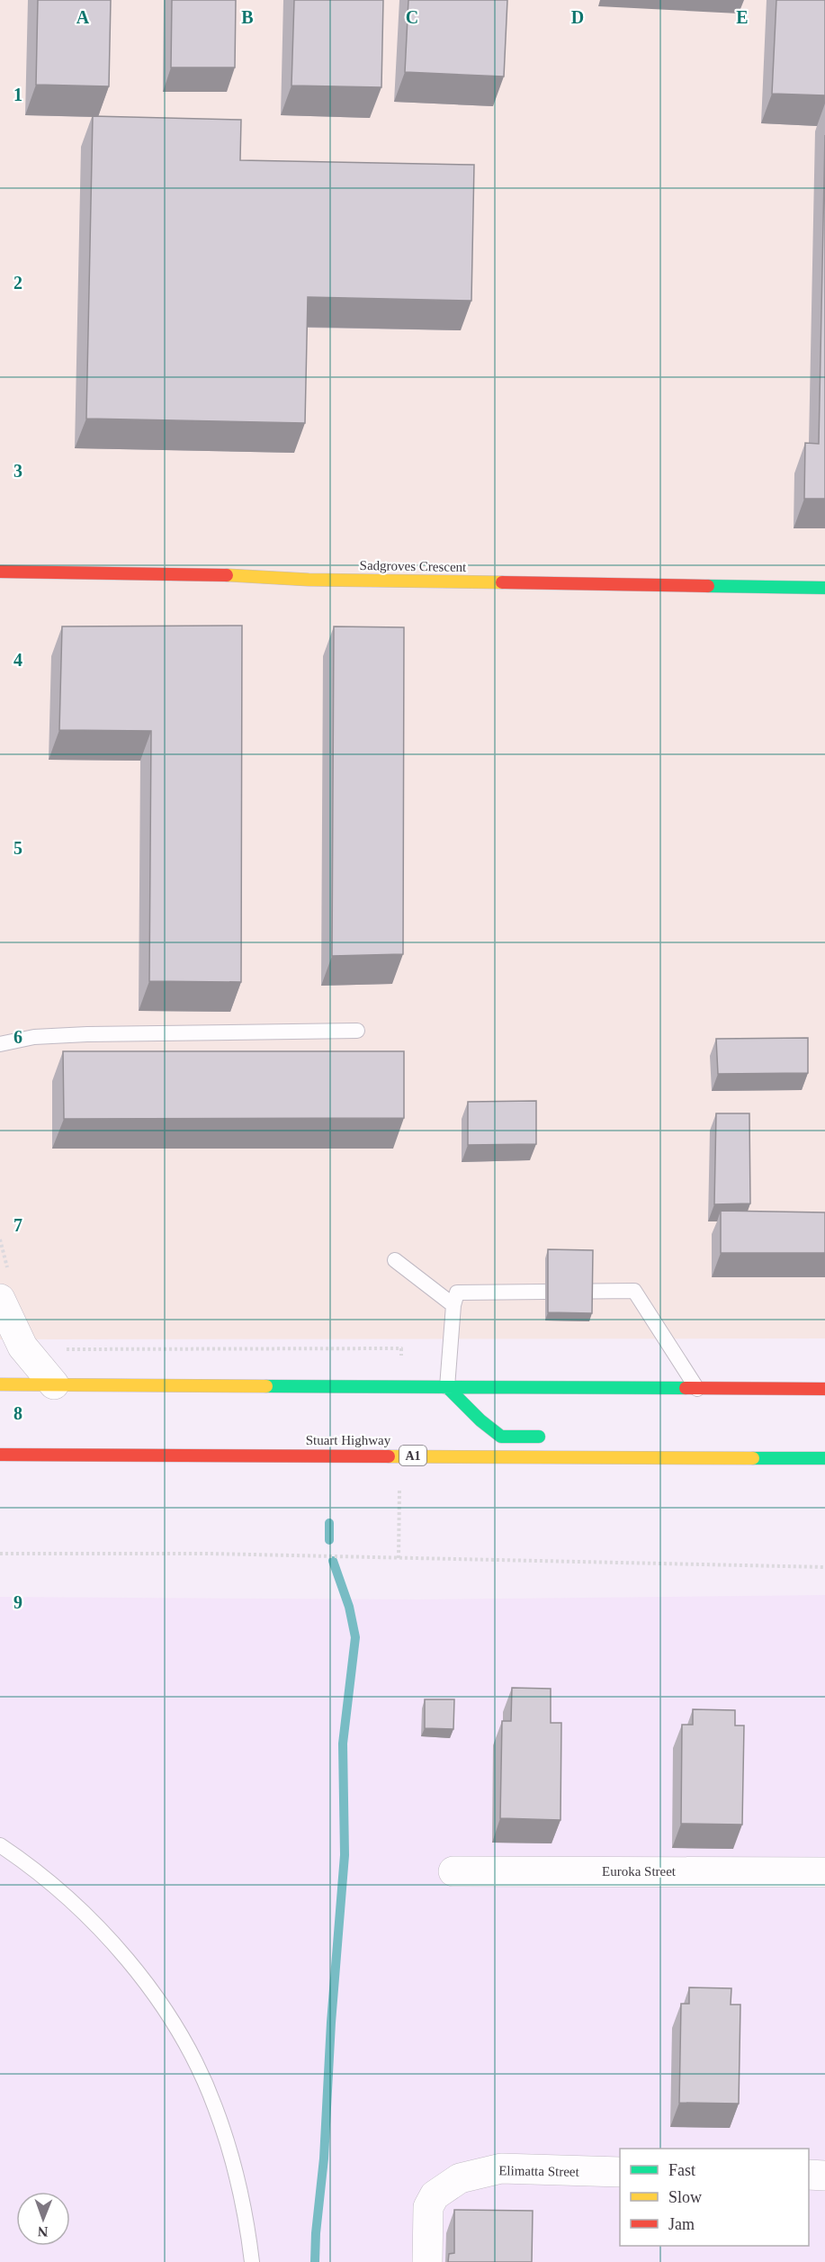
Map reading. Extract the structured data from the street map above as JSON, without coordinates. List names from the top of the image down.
{
  "streets": {
    "main road": ["Sadgroves Crescent", "Stuart Highway", "A1"],
    "street": ["Euroka Street", "Elimatta Street"]
  },
  "legend": ["Fast", "Slow", "Jam"],
  "north": "bottom",
  "grid": {
    "columns": [
      "A",
      "B",
      "C",
      "D",
      "E"
    ],
    "rows": [
      "1",
      "2",
      "3",
      "4",
      "5",
      "6",
      "7",
      "8",
      "9"
    ]
  }
}
